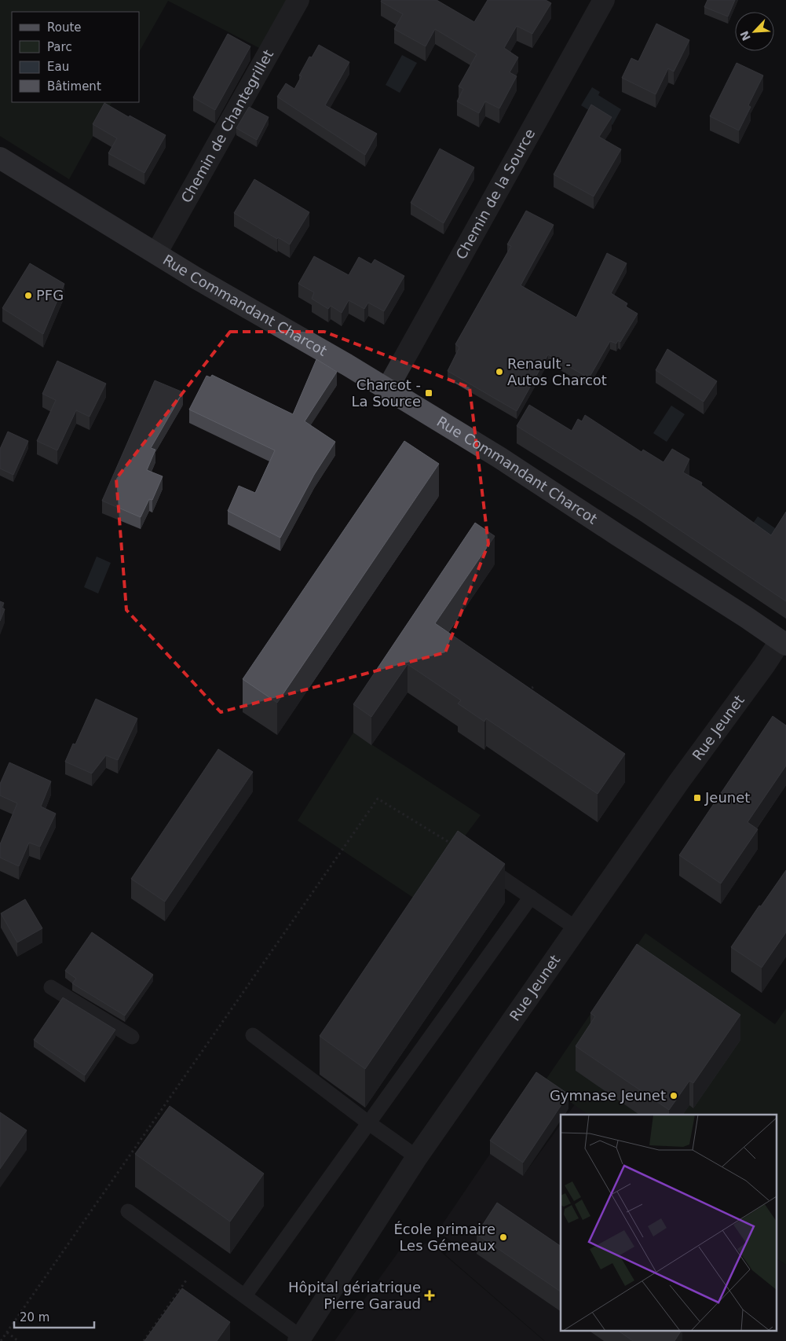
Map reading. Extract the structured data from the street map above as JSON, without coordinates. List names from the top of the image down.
{
  "streets": {
    "main road": ["Rue Commandant Charcot"],
    "street": ["Chemin de Chantegrillet", "Chemin de la Source", "Rue Jeunet"]
  },
  "crossings": [
    ["Chemin de Chantegrillet", "Rue Commandant Charcot"],
    ["Chemin de la Source", "Rue Commandant Charcot"],
    ["Rue Commandant Charcot", "Rue Jeunet"]
  ],
  "places": {
    "other": [
      "PFG",
      "Renault - Autos Charcot",
      "Gymnase Jeunet",
      "École primaire Les Gémeaux"
    ],
    "transit": ["Charcot - La Source", "Jeunet"],
    "health": ["Hôpital gériatrique Pierre Garaud"]
  },
  "legend": [
    "Route",
    "Parc",
    "Eau",
    "Bâtiment"
  ],
  "scale_bar": "20 m",
  "north": "bottom left"
}
